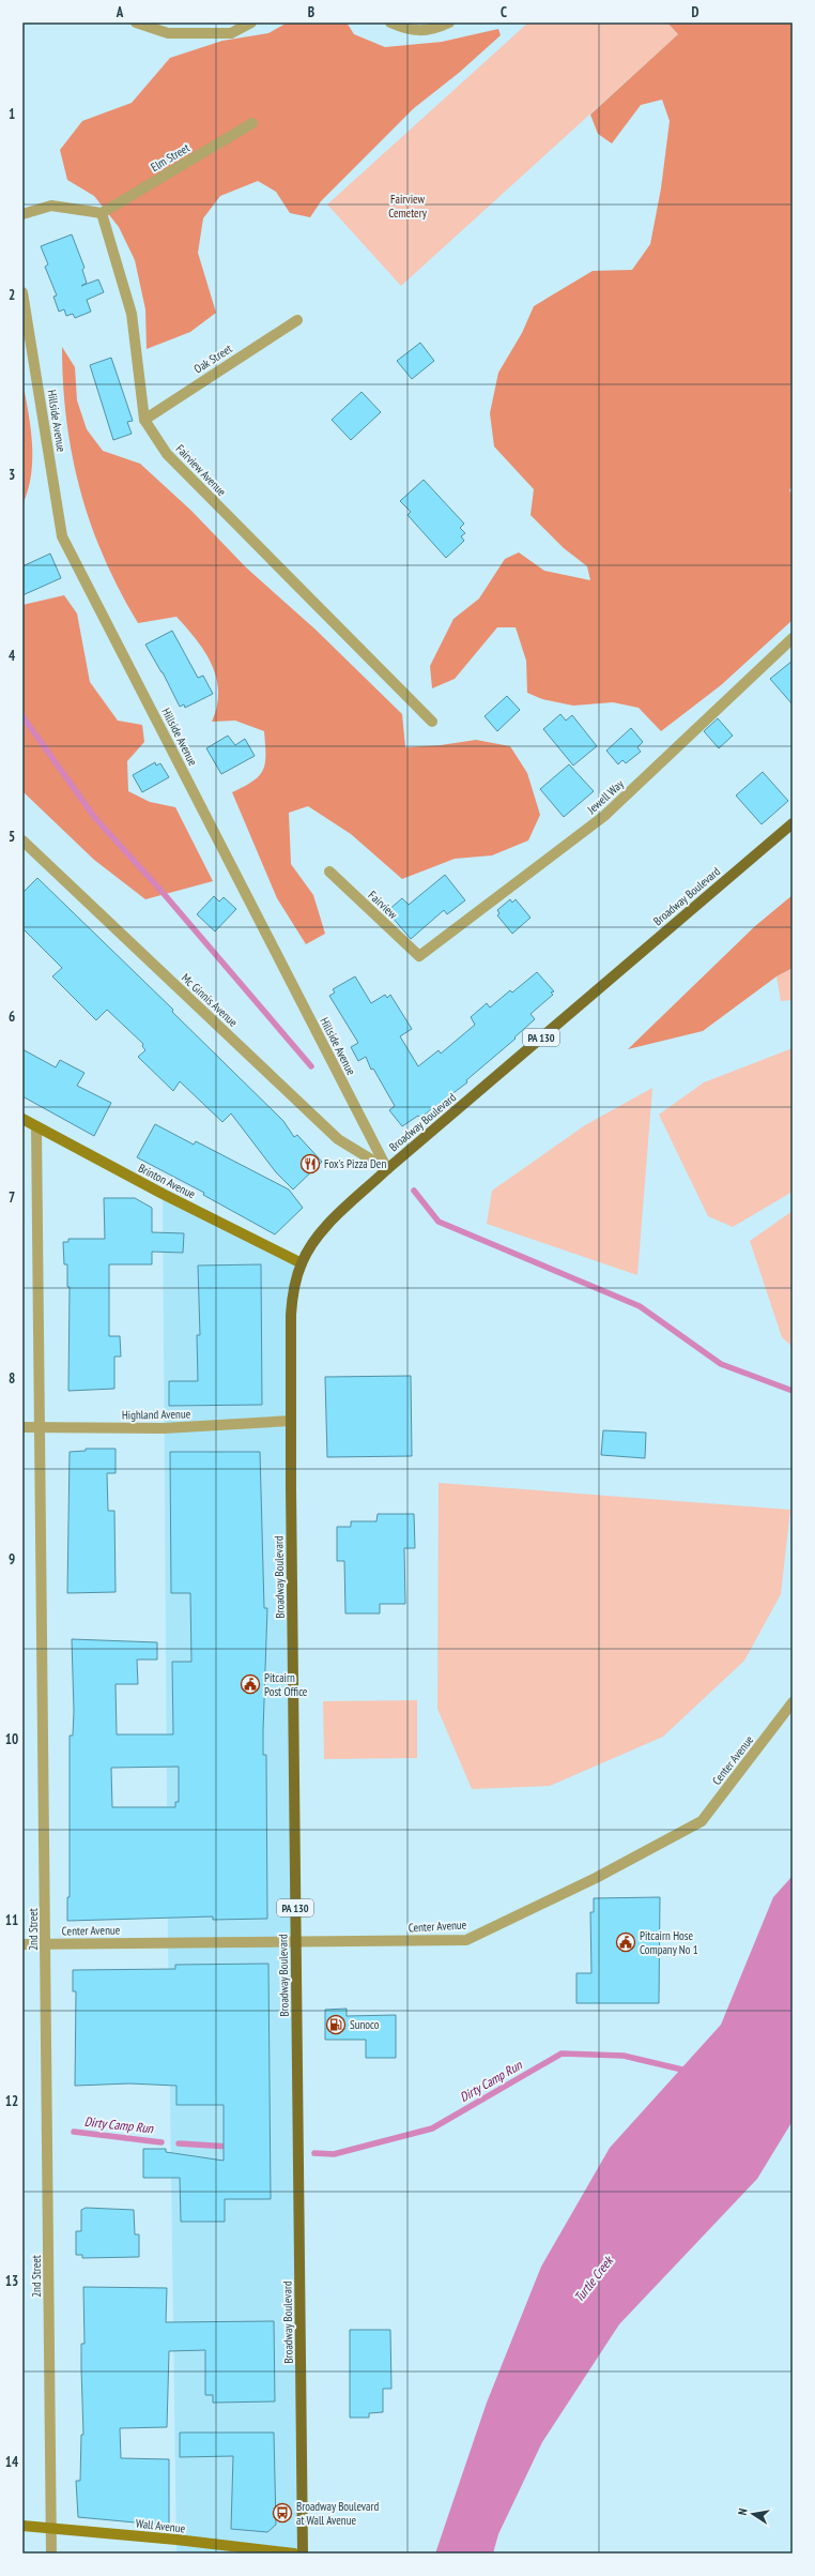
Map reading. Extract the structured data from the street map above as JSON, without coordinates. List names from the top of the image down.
{
  "streets": {
    "main road": ["Broadway Boulevard", "PA 130"],
    "street": [
      "Elm Street",
      "Oak Street",
      "Hillside Avenue",
      "Fairview Avenue",
      "Jewell Way",
      "Fairview",
      "Mc Ginnis Avenue",
      "Brinton Avenue",
      "Highland Avenue",
      "Center Avenue",
      "2nd Street",
      "Wall Avenue"
    ]
  },
  "crossings": [
    ["Elm Street", "Fairview Avenue"],
    ["Oak Street", "Fairview Avenue"],
    ["Hillside Avenue", "Broadway Boulevard"],
    ["Hillside Avenue", "Mc Ginnis Avenue"],
    ["Jewell Way", "Fairview"],
    ["Broadway Boulevard", "Mc Ginnis Avenue"],
    ["Broadway Boulevard", "Brinton Avenue"],
    ["Broadway Boulevard", "Highland Avenue"],
    ["Broadway Boulevard", "Center Avenue"],
    ["Brinton Avenue", "2nd Street"],
    ["Highland Avenue", "2nd Street"],
    ["Center Avenue", "2nd Street"],
    ["2nd Street", "Wall Avenue"]
  ],
  "water": ["Dirty Camp Run", "Turtle Creek"],
  "parks": ["Fairview Cemetery"],
  "places": {
    "restaurant": ["Fox's Pizza Den"],
    "public building": ["Pitcairn Post Office", "Pitcairn Hose Company No 1"],
    "fuel station": ["Sunoco"],
    "bus stop": ["Broadway Boulevard at Wall Avenue"]
  },
  "north": "left",
  "grid": {
    "columns": [
      "A",
      "B",
      "C",
      "D"
    ],
    "rows": [
      "1",
      "2",
      "3",
      "4",
      "5",
      "6",
      "7",
      "8",
      "9",
      "10",
      "11",
      "12",
      "13",
      "14"
    ]
  }
}
